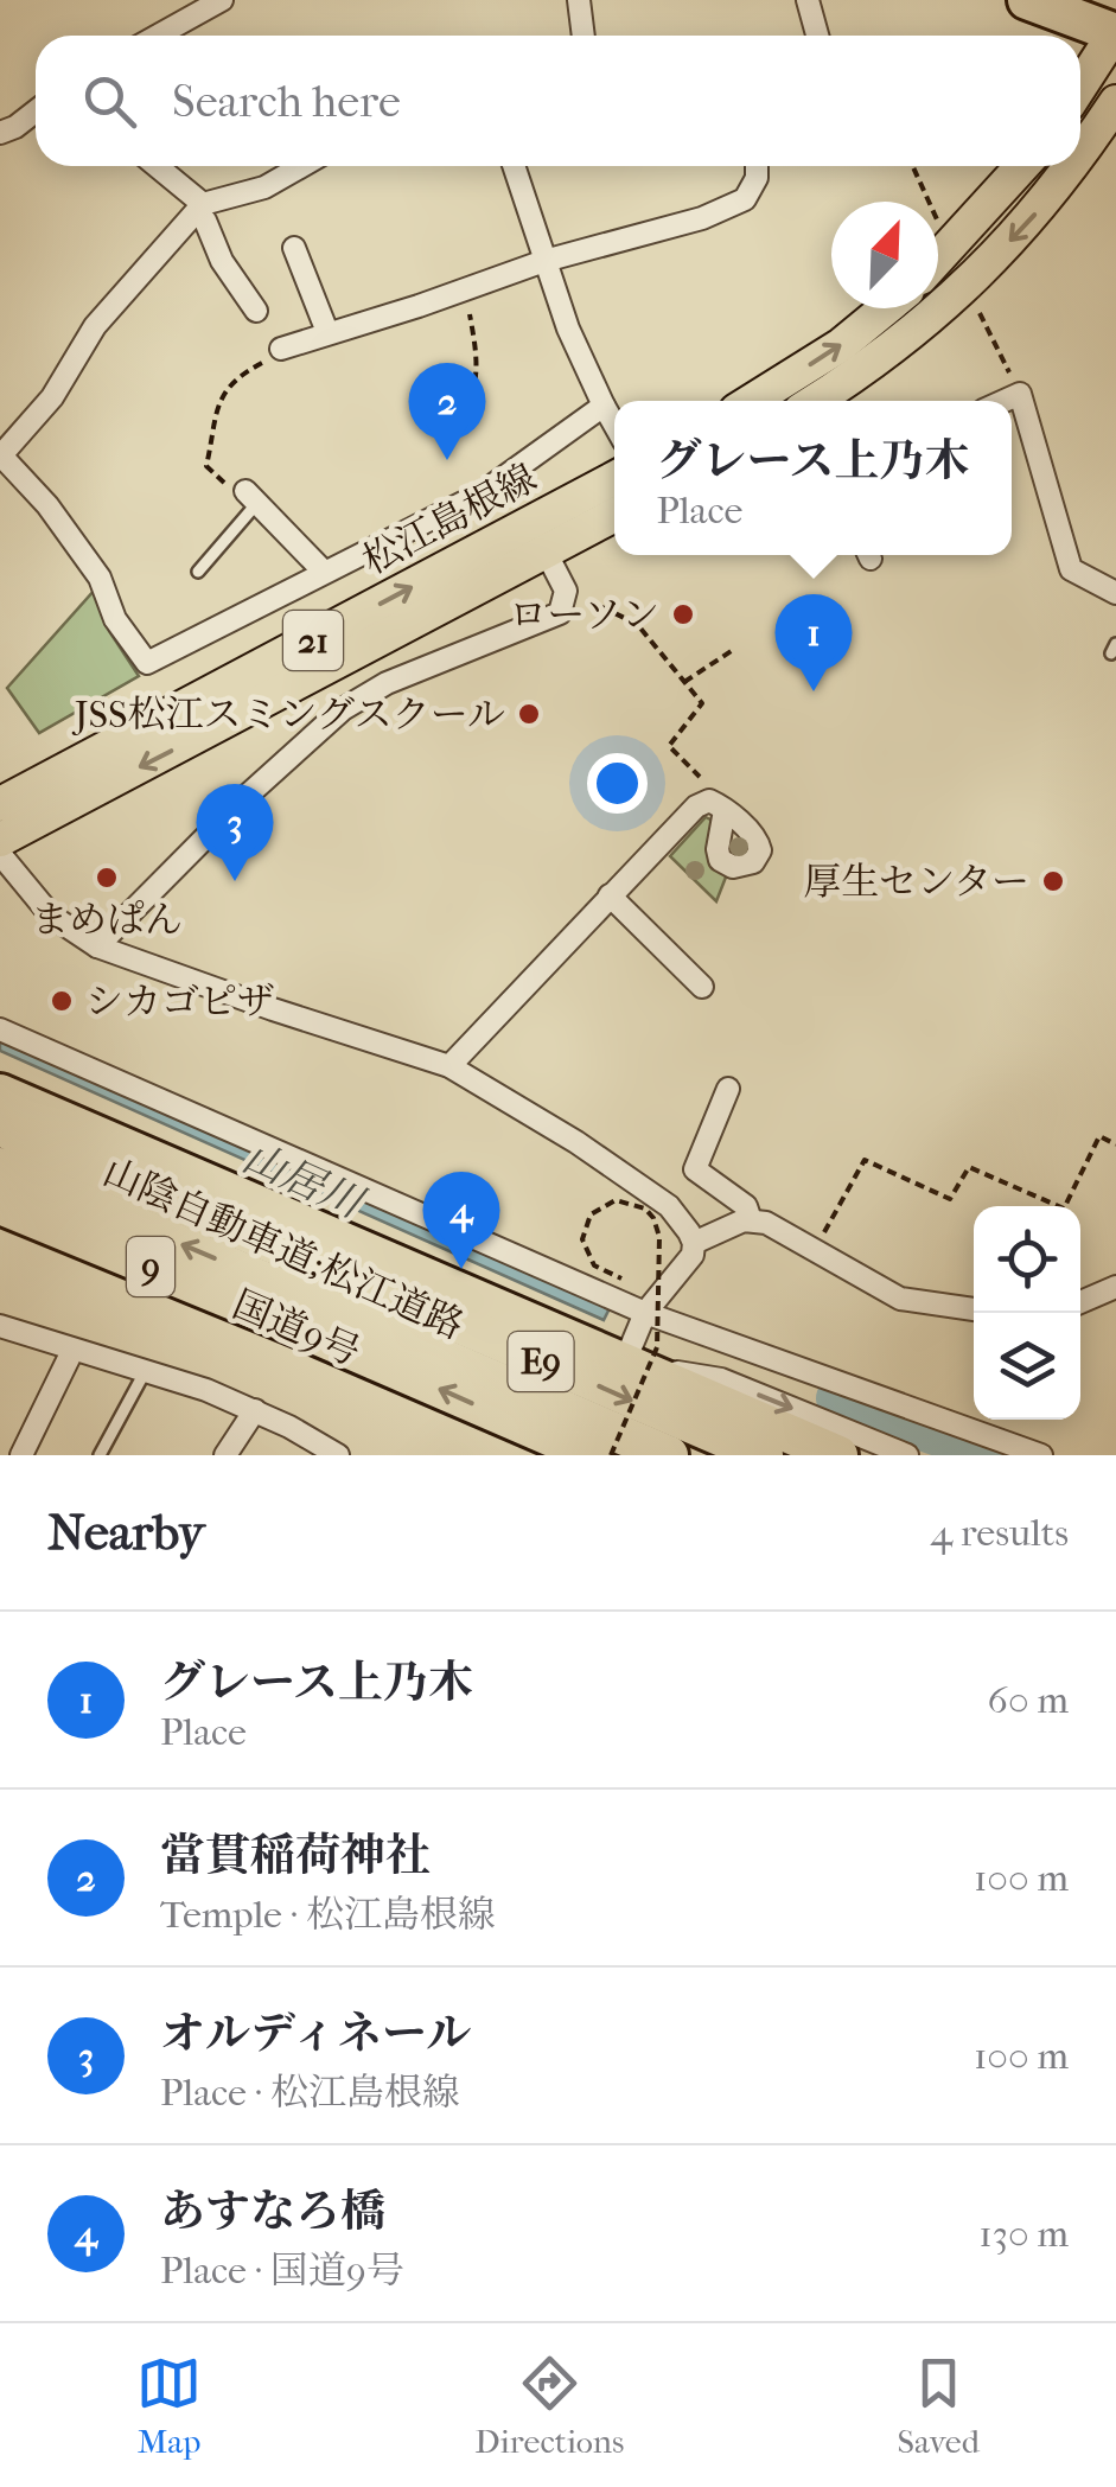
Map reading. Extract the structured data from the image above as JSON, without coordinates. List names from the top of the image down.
{
  "streets": {
    "highway": [
      "山陰自動車道;松江道路",
      "9",
      "国道9号",
      "E9"
    ],
    "main road": ["松江島根線", "21"]
  },
  "water": ["山居川"],
  "places": [
    "ローソン",
    "JSS松江スミングスクール",
    "まめぱん",
    "厚生センター",
    "シカゴピザ"
  ],
  "north": "top right",
  "page": {
    "search": "Search here",
    "pins": [
      "2",
      "1",
      "3",
      "4"
    ],
    "popup": ["グレース上乃木", "Place"],
    "heading": ["Nearby", "4 results"],
    "list": [
      {
        "mark": "1",
        "name": "グレース上乃木",
        "note": "Place",
        "value": "60 m"
      },
      {
        "mark": "2",
        "name": "當貫稲荷神社",
        "note": "Temple · 松江島根線",
        "value": "100 m"
      },
      {
        "mark": "3",
        "name": "オルディネール",
        "note": "Place · 松江島根線",
        "value": "100 m"
      },
      {
        "mark": "4",
        "name": "あすなろ橋",
        "note": "Place · 国道9号",
        "value": "130 m"
      }
    ],
    "nav": ["Map", "Directions", "Saved"]
  }
}
